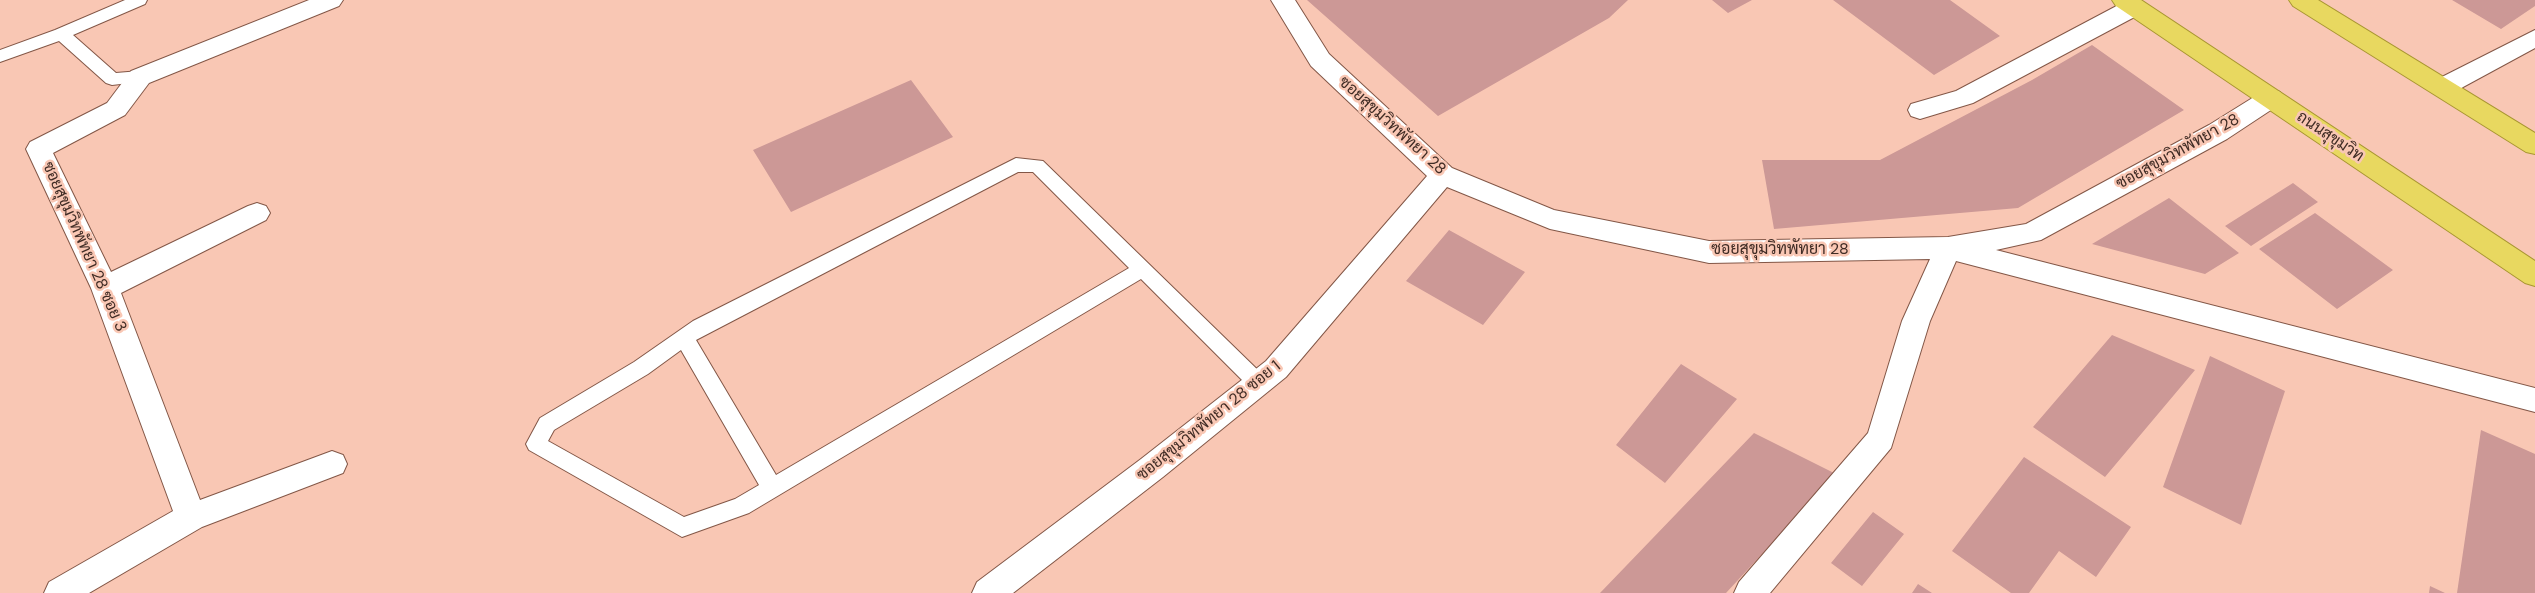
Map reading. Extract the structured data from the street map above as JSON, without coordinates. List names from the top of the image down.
{
  "streets": {
    "highway": ["ถนนสุขุมวิท"],
    "street": ["ซอยสุขุมวิทพัทยา 28", "ซอยสุขุมวิทพัทยา 28 ซอย 3", "ซอยสุขุมวิทพัทยา 28 ซอย 1"]
  },
  "crossings": [
    ["ซอยสุขุมวิทพัทยา 28", "ถนนสุขุมวิท"],
    ["ซอยสุขุมวิทพัทยา 28", "ซอยสุขุมวิทพัทยา 28 ซอย 1"]
  ]
}
